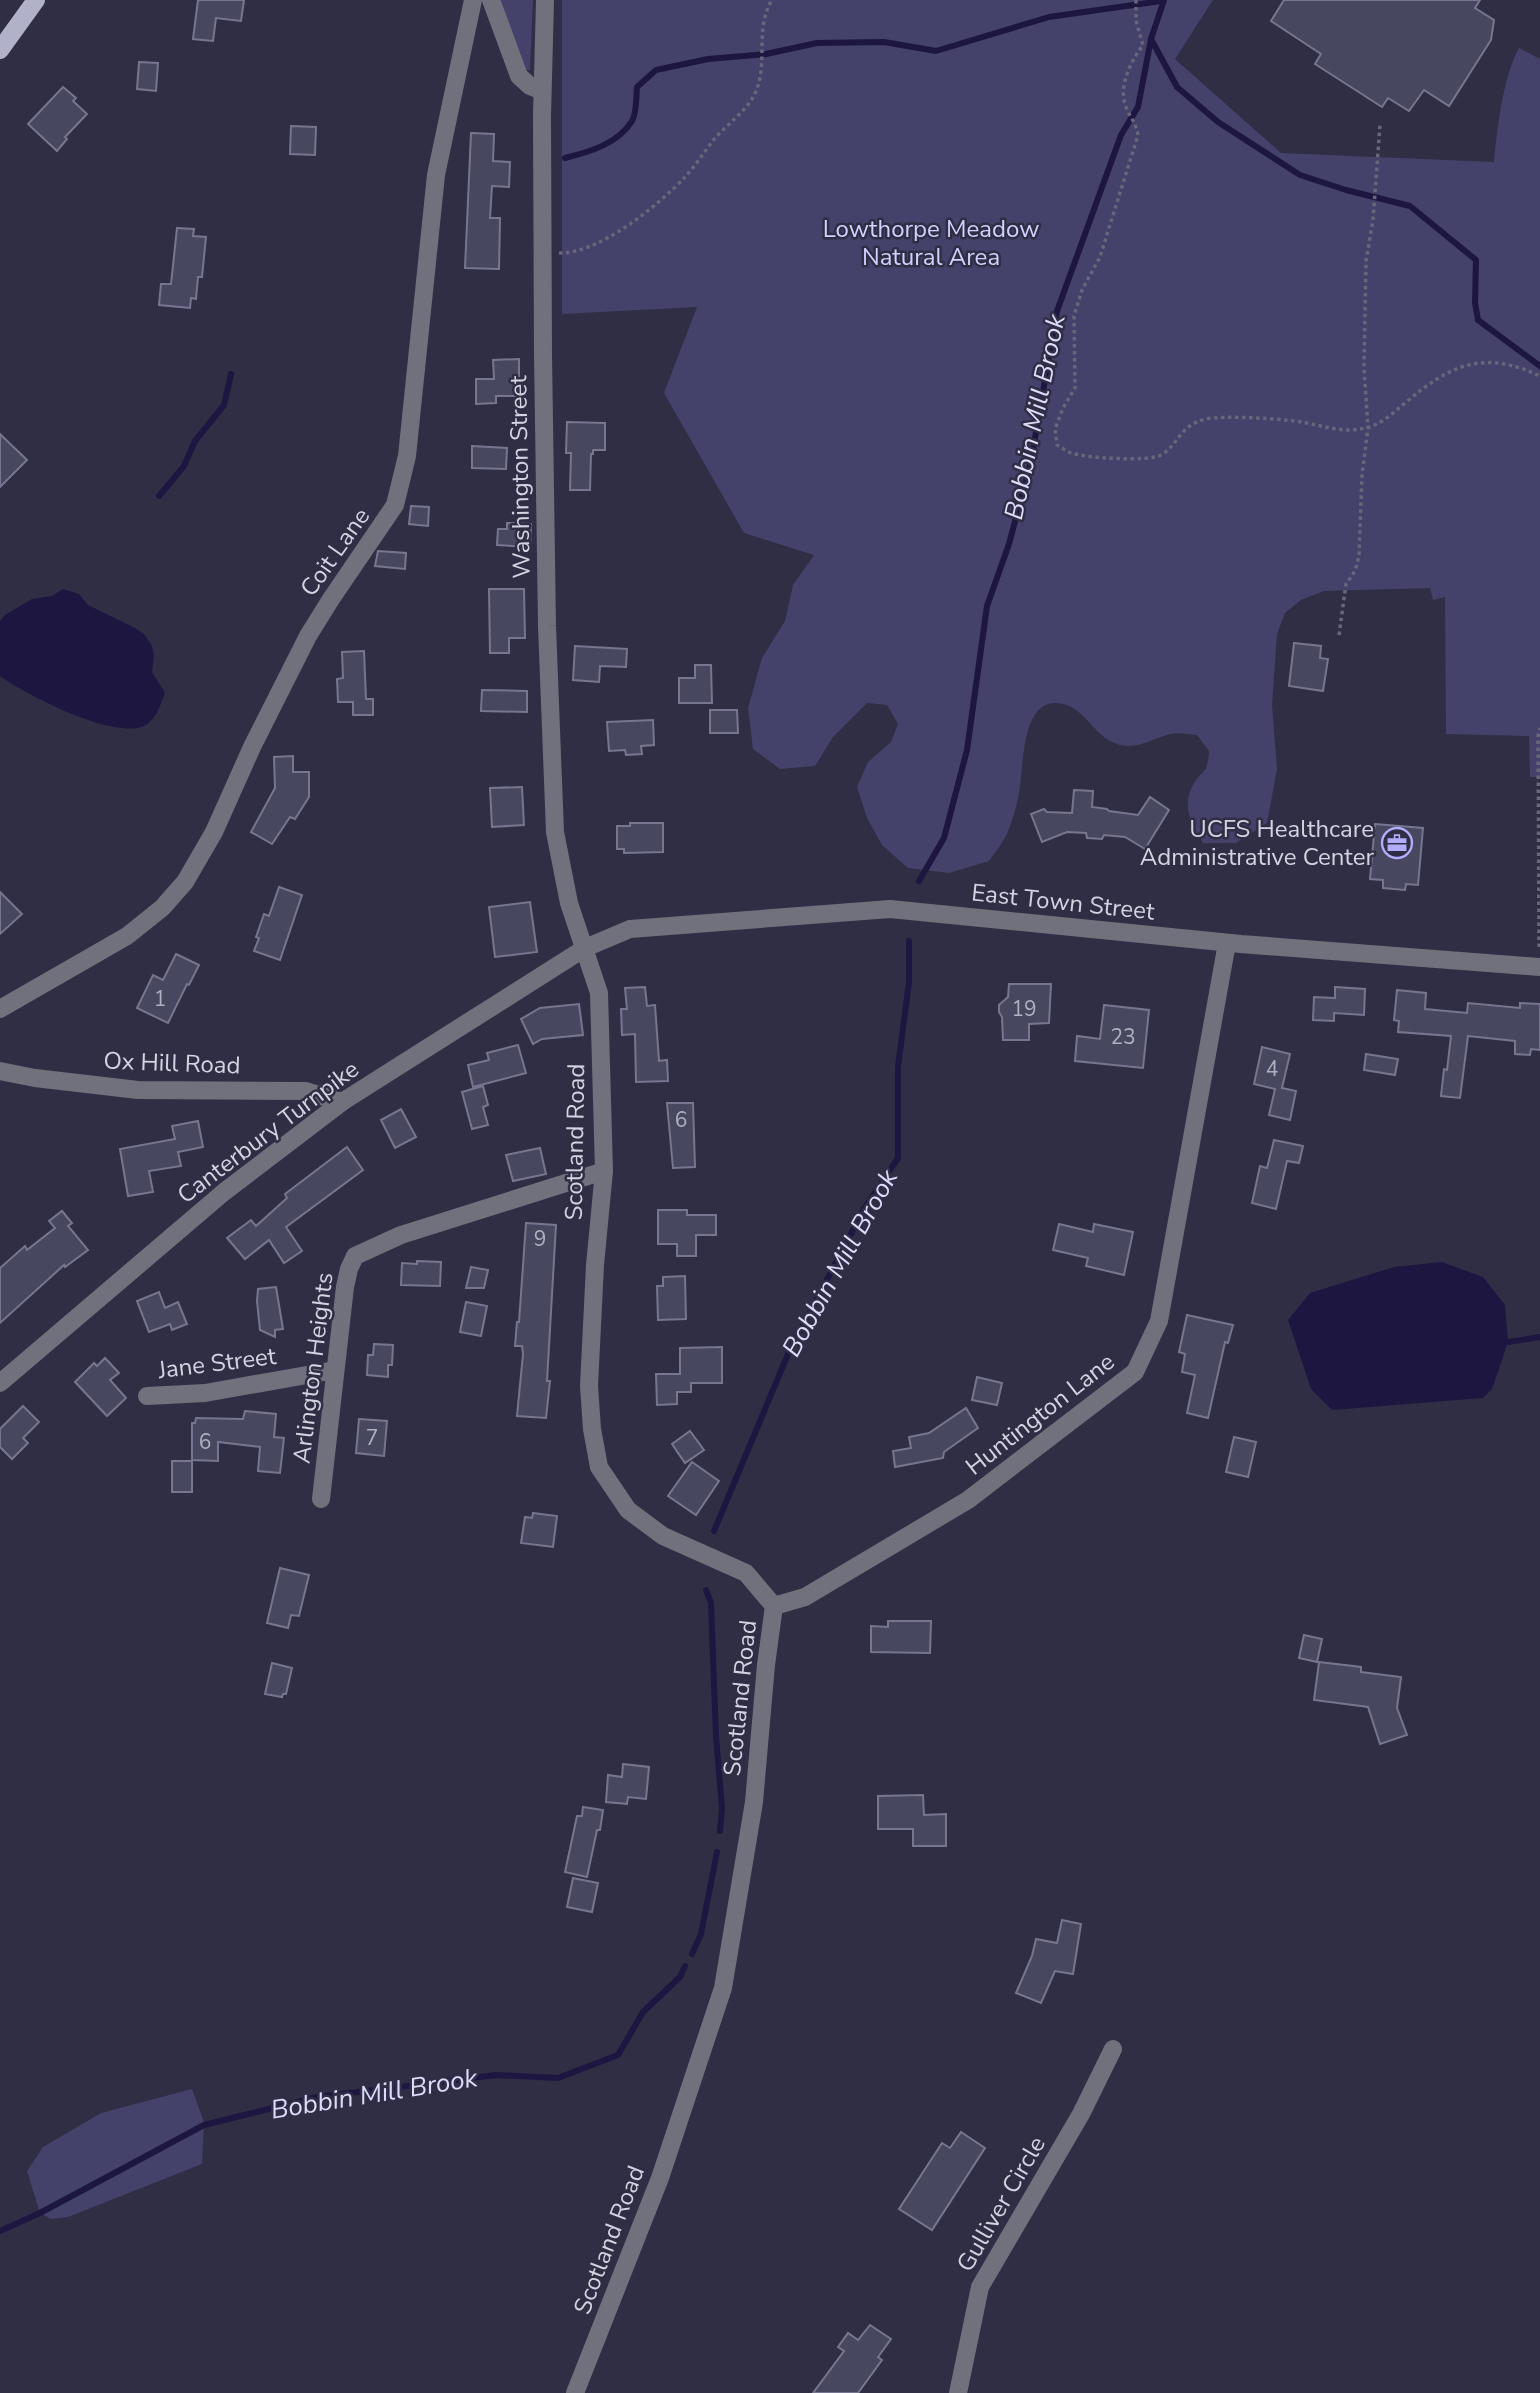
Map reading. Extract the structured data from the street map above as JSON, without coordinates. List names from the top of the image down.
{
  "streets": {
    "street": [
      "Washington Street",
      "Coit Lane",
      "East Town Street",
      "Ox Hill Road",
      "Canterbury Turnpike",
      "Scotland Road",
      "Jane Street",
      "Arlington Heights",
      "Huntington Lane",
      "Gulliver Circle"
    ]
  },
  "crossings": [
    ["Washington Street", "East Town Street"],
    ["Washington Street", "Canterbury Turnpike"],
    ["Washington Street", "Scotland Road"],
    ["East Town Street", "Canterbury Turnpike"],
    ["East Town Street", "Scotland Road"],
    ["East Town Street", "Huntington Lane"],
    ["Ox Hill Road", "Canterbury Turnpike"],
    ["Canterbury Turnpike", "Scotland Road"],
    ["Scotland Road", "Arlington Heights"],
    ["Scotland Road", "Huntington Lane"],
    ["Jane Street", "Arlington Heights"]
  ],
  "water": ["Bobbin Mill Brook"],
  "parks": ["Lowthorpe Meadow Natural Area"],
  "places": {
    "office": ["UCFS Healthcare Administrative Center"]
  },
  "house_numbers": [
    "1",
    "19",
    "23",
    "4",
    "6",
    "9",
    "7",
    "6"
  ]
}
